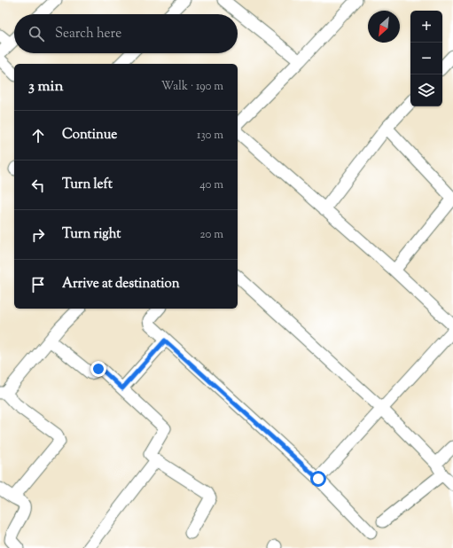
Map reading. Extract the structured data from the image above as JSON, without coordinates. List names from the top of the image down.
{
  "north": "bottom left",
  "page": {
    "map_buttons": ["+", "−"],
    "search": "Search here",
    "heading": ["3 min", "Walk · 190 m"],
    "list": [
      ["Continue", "130 m"],
      ["Turn left", "40 m"],
      ["Turn right", "20 m"],
      "Arrive at destination"
    ]
  }
}
